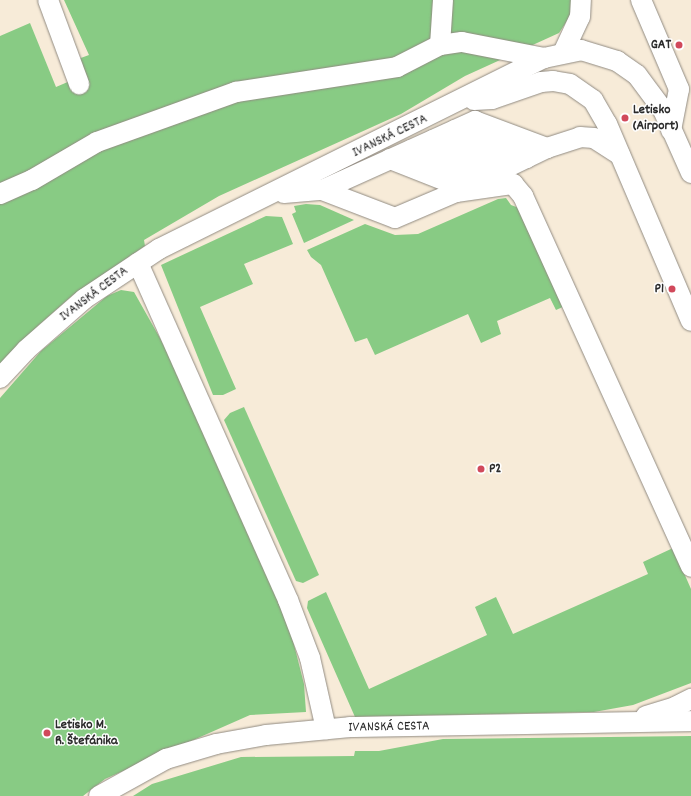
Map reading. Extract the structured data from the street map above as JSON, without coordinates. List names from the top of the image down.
{
  "streets": {
    "street": ["IVANSKÁ CESTA"]
  },
  "places": [
    "GAT",
    "Letisko (Airport)",
    "P1",
    "P2",
    "Letisko M. R. Štefánika"
  ]
}
